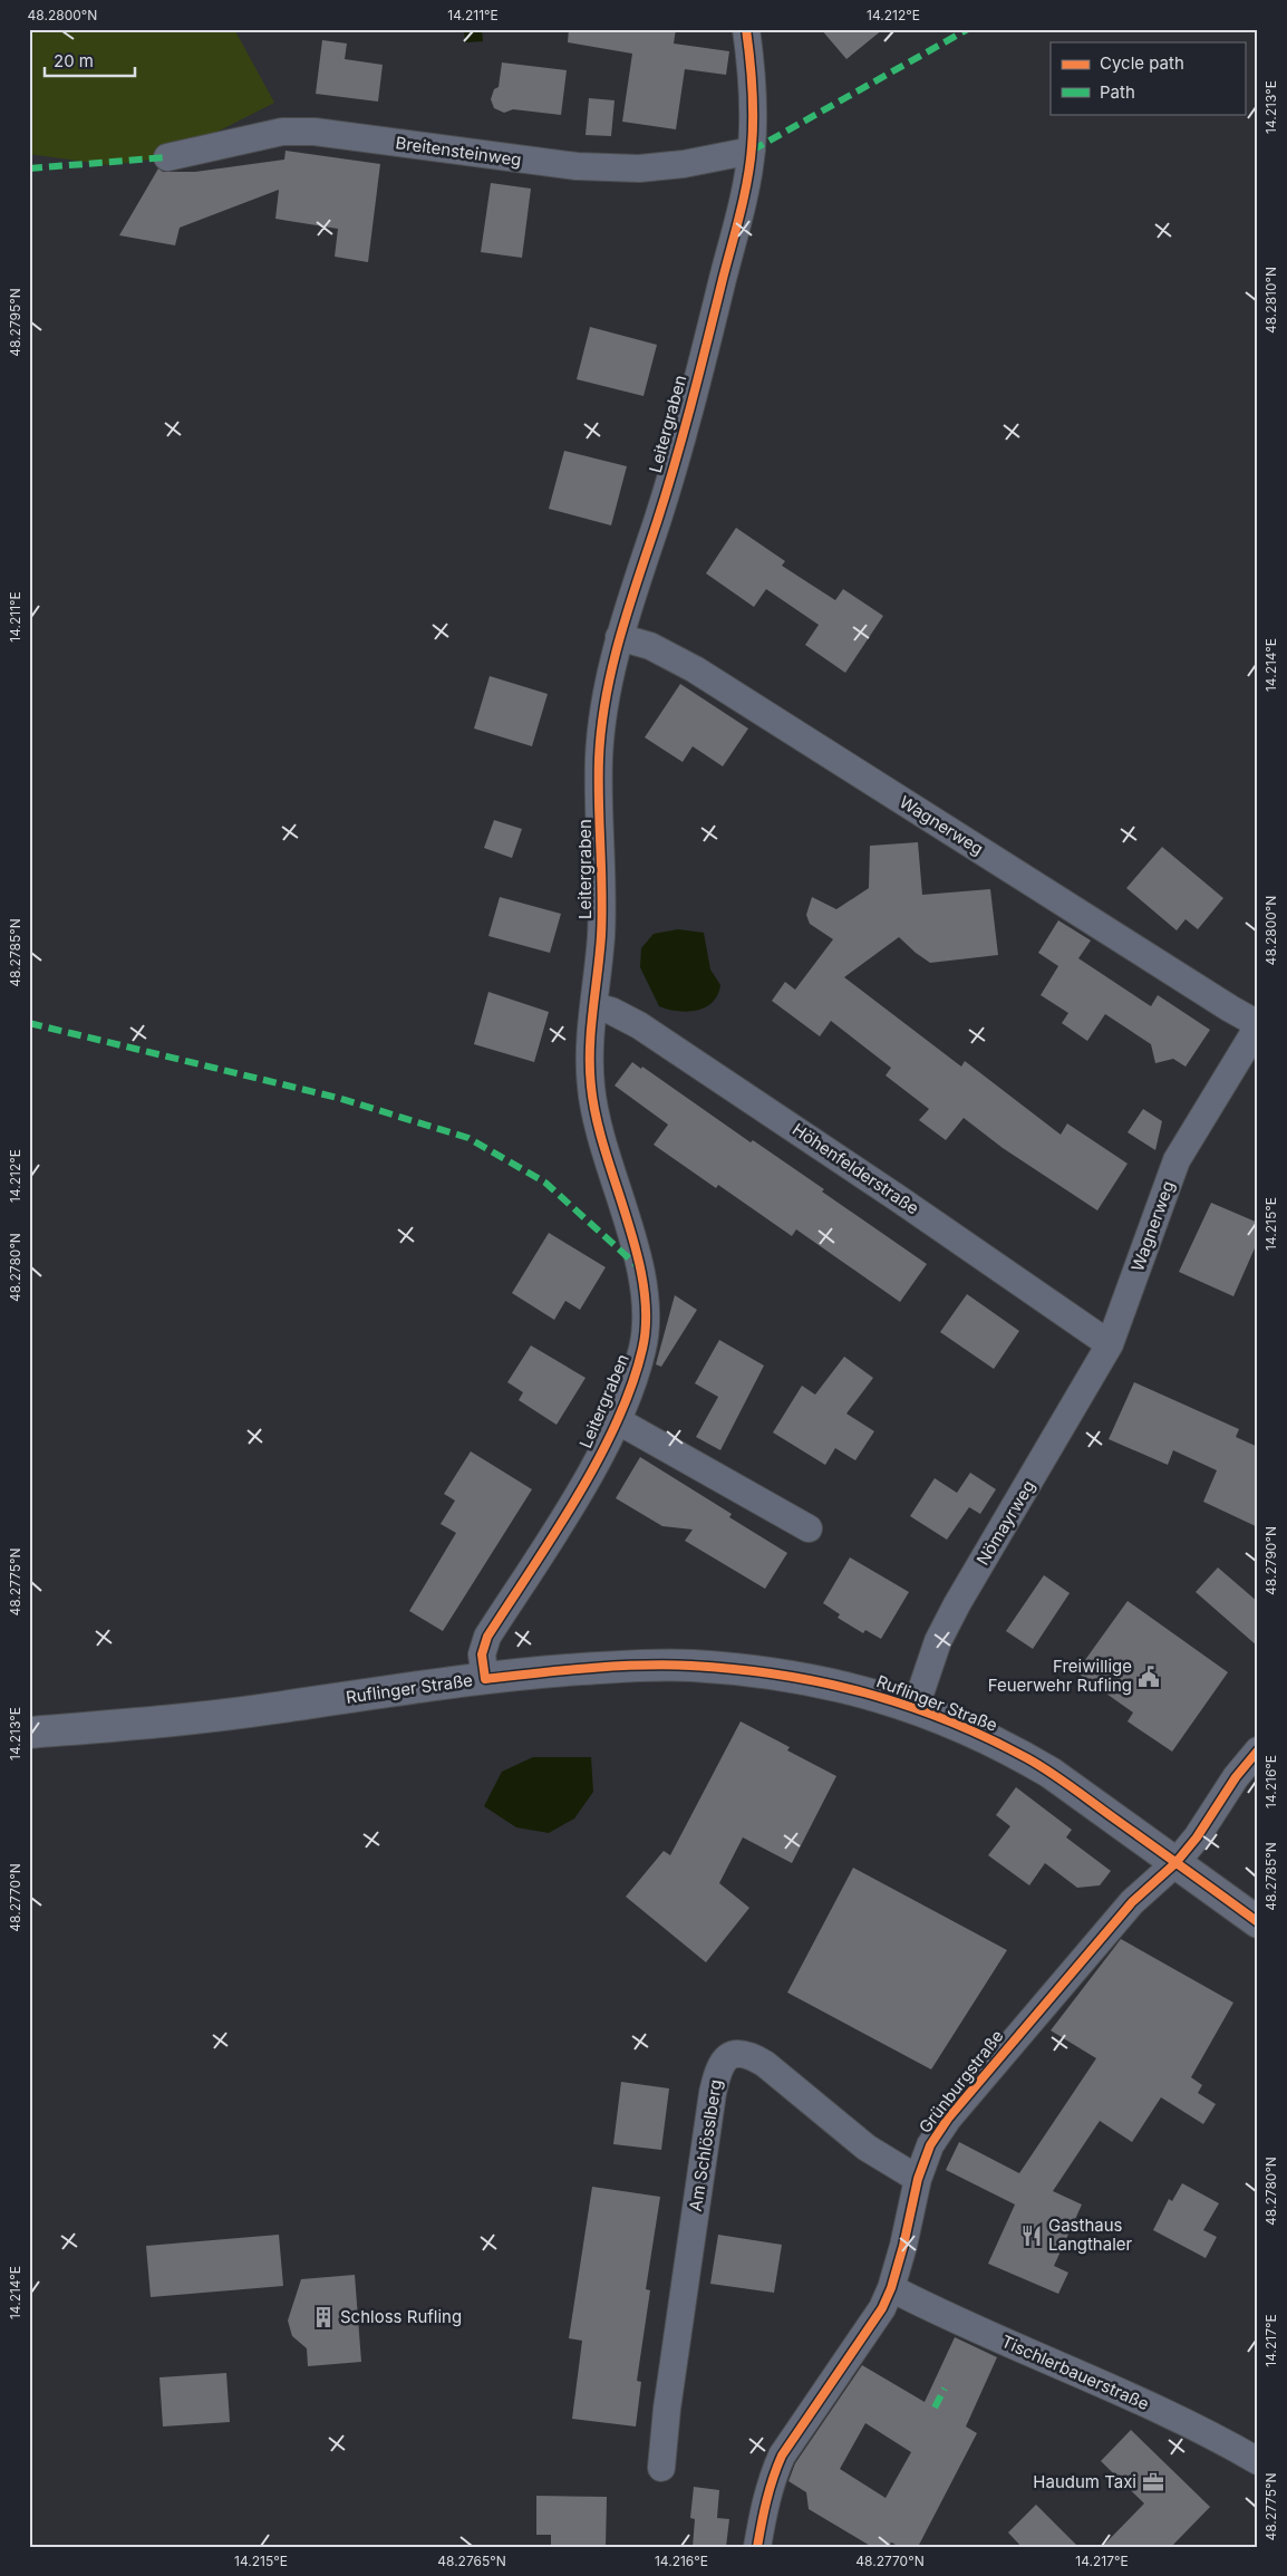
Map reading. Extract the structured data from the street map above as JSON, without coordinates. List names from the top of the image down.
{
  "streets": {
    "street": [
      "Breitensteinweg",
      "Leitergraben",
      "Wagnerweg",
      "Höhenfelderstraße",
      "Nömayrweg",
      "Ruflinger Straße",
      "Grünburgstraße",
      "Am Schlösslberg",
      "Tischlerbauerstraße"
    ]
  },
  "crossings": [
    ["Breitensteinweg", "Leitergraben"],
    ["Leitergraben", "Wagnerweg"],
    ["Leitergraben", "Höhenfelderstraße"],
    ["Leitergraben", "Ruflinger Straße"],
    ["Wagnerweg", "Höhenfelderstraße"],
    ["Wagnerweg", "Nömayrweg"],
    ["Höhenfelderstraße", "Nömayrweg"],
    ["Nömayrweg", "Ruflinger Straße"],
    ["Ruflinger Straße", "Grünburgstraße"],
    ["Grünburgstraße", "Am Schlösslberg"],
    ["Grünburgstraße", "Tischlerbauerstraße"]
  ],
  "places": {
    "public building": ["Freiwillige Feuerwehr Rufling"],
    "restaurant": ["Gasthaus Langthaler"],
    "building": ["Schloss Rufling"],
    "office": ["Haudum Taxi"]
  },
  "legend": ["Cycle path", "Path"],
  "scale_bar": "20 m",
  "coordinates": [
    "48.2800°N",
    "14.211°E",
    "14.212°E",
    "14.213°E",
    "48.2810°N",
    "48.2795°N",
    "14.214°E",
    "48.2785°N",
    "14.215°E",
    "48.2780°N",
    "48.2790°N",
    "48.2775°N",
    "14.216°E",
    "48.2770°N",
    "14.217°E",
    "48.2765°N"
  ]
}
